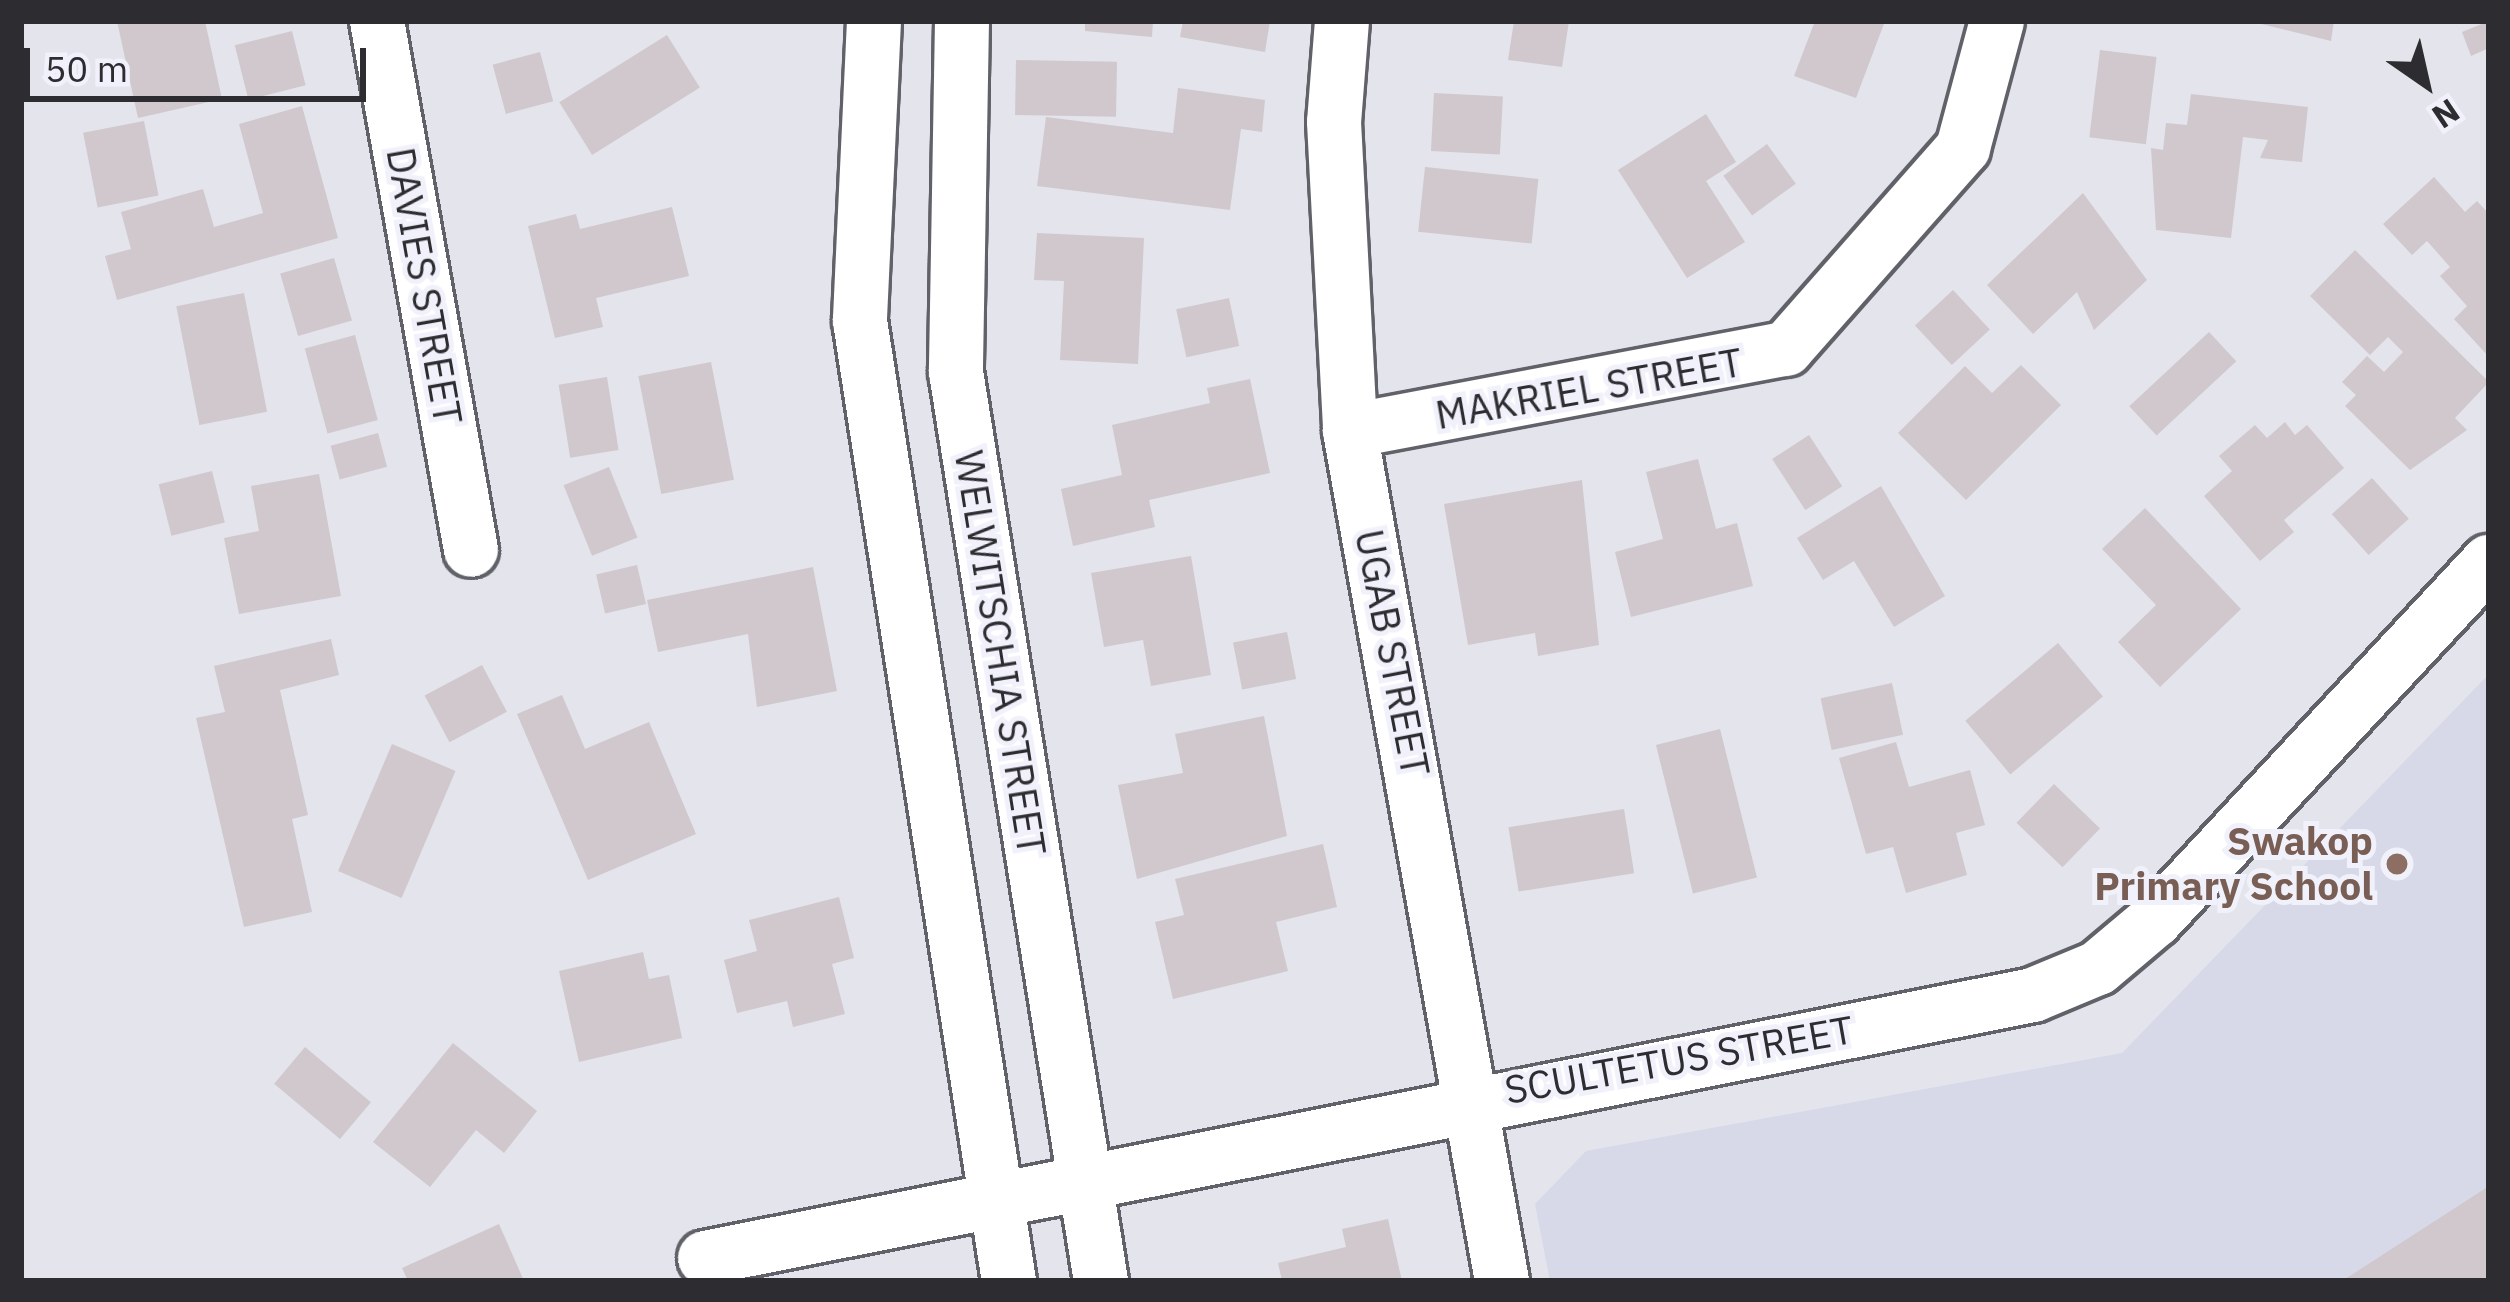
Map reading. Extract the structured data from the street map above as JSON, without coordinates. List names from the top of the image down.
{
  "streets": {
    "street": [
      "DAVIES STREET",
      "MAKRIEL STREET",
      "WELWITSCHIA STREET",
      "UGAB STREET",
      "SCULTETUS STREET"
    ]
  },
  "crossings": [
    ["MAKRIEL STREET", "UGAB STREET"],
    ["WELWITSCHIA STREET", "SCULTETUS STREET"],
    ["UGAB STREET", "SCULTETUS STREET"]
  ],
  "places": ["Swakop Primary School"],
  "scale_bar": "50 m",
  "north": "bottom right"
}
